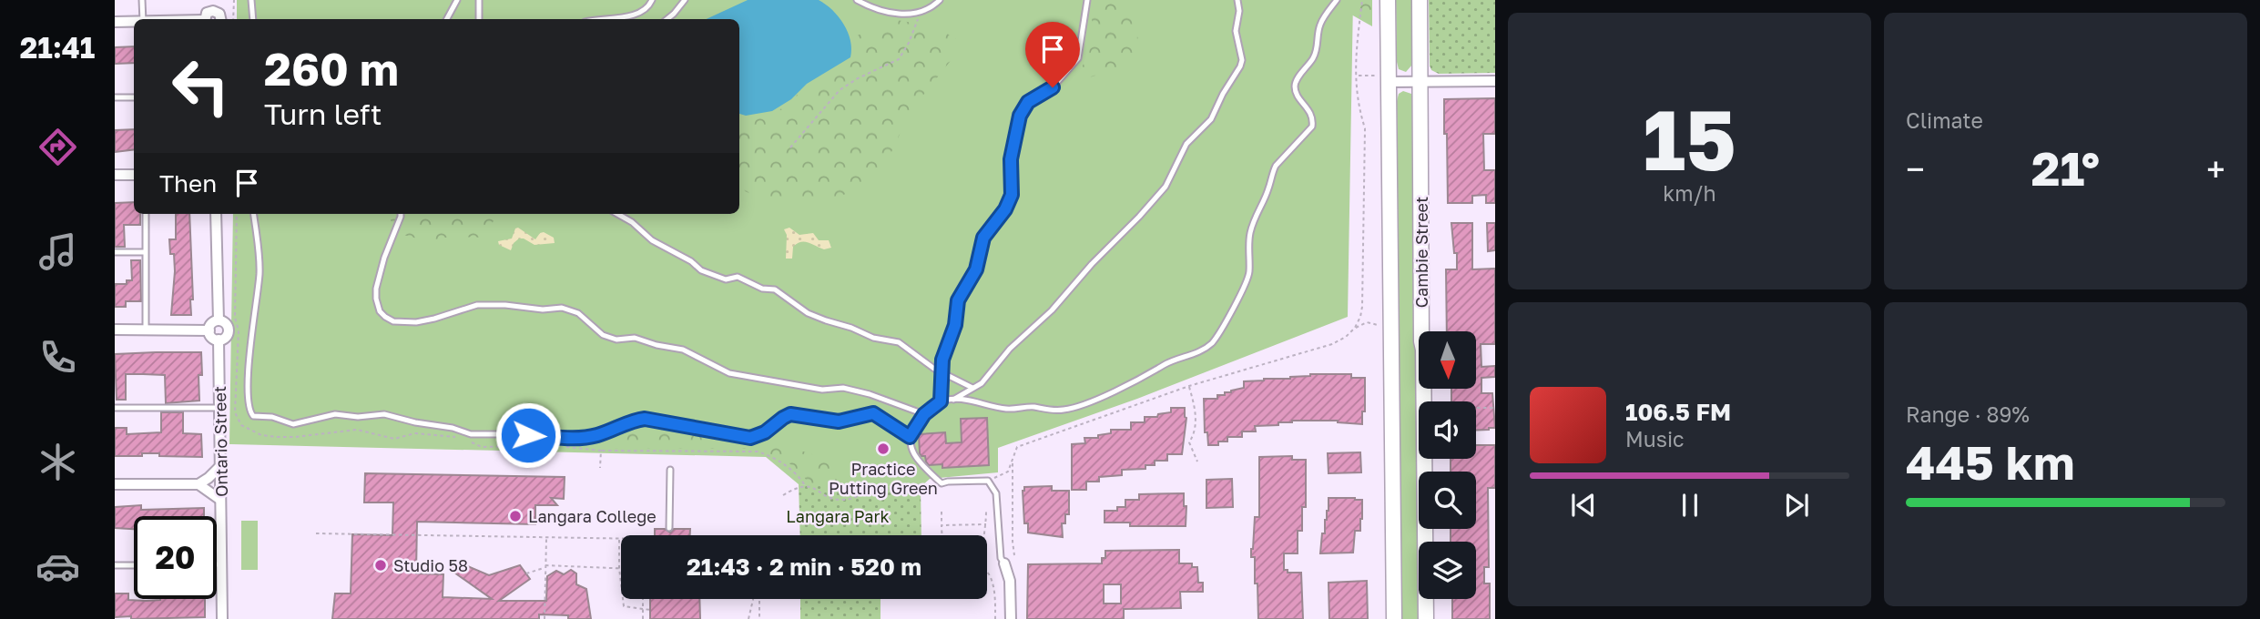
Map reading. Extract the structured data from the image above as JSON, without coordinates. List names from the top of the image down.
{
  "streets": {
    "main road": ["Cambie Street"],
    "street": ["Ontario Street"]
  },
  "parks": ["Langara Park"],
  "places": ["Practice Putting Green", "Langara College", "Studio 58"],
  "north": "bottom",
  "page": {
    "tabs": "21:41",
    "tile": [
      ["15", "km/h"],
      "Climate",
      ["Range · 89%", "445 km"]
    ],
    "turn": ["260 m", "Turn left"],
    "heat": ["−", "21°", "+"],
    "then": "Then",
    "song": ["106.5 FM", "Music"],
    "limit": "20",
    "trip": "21:43 · 2 min · 520 m"
  }
}
